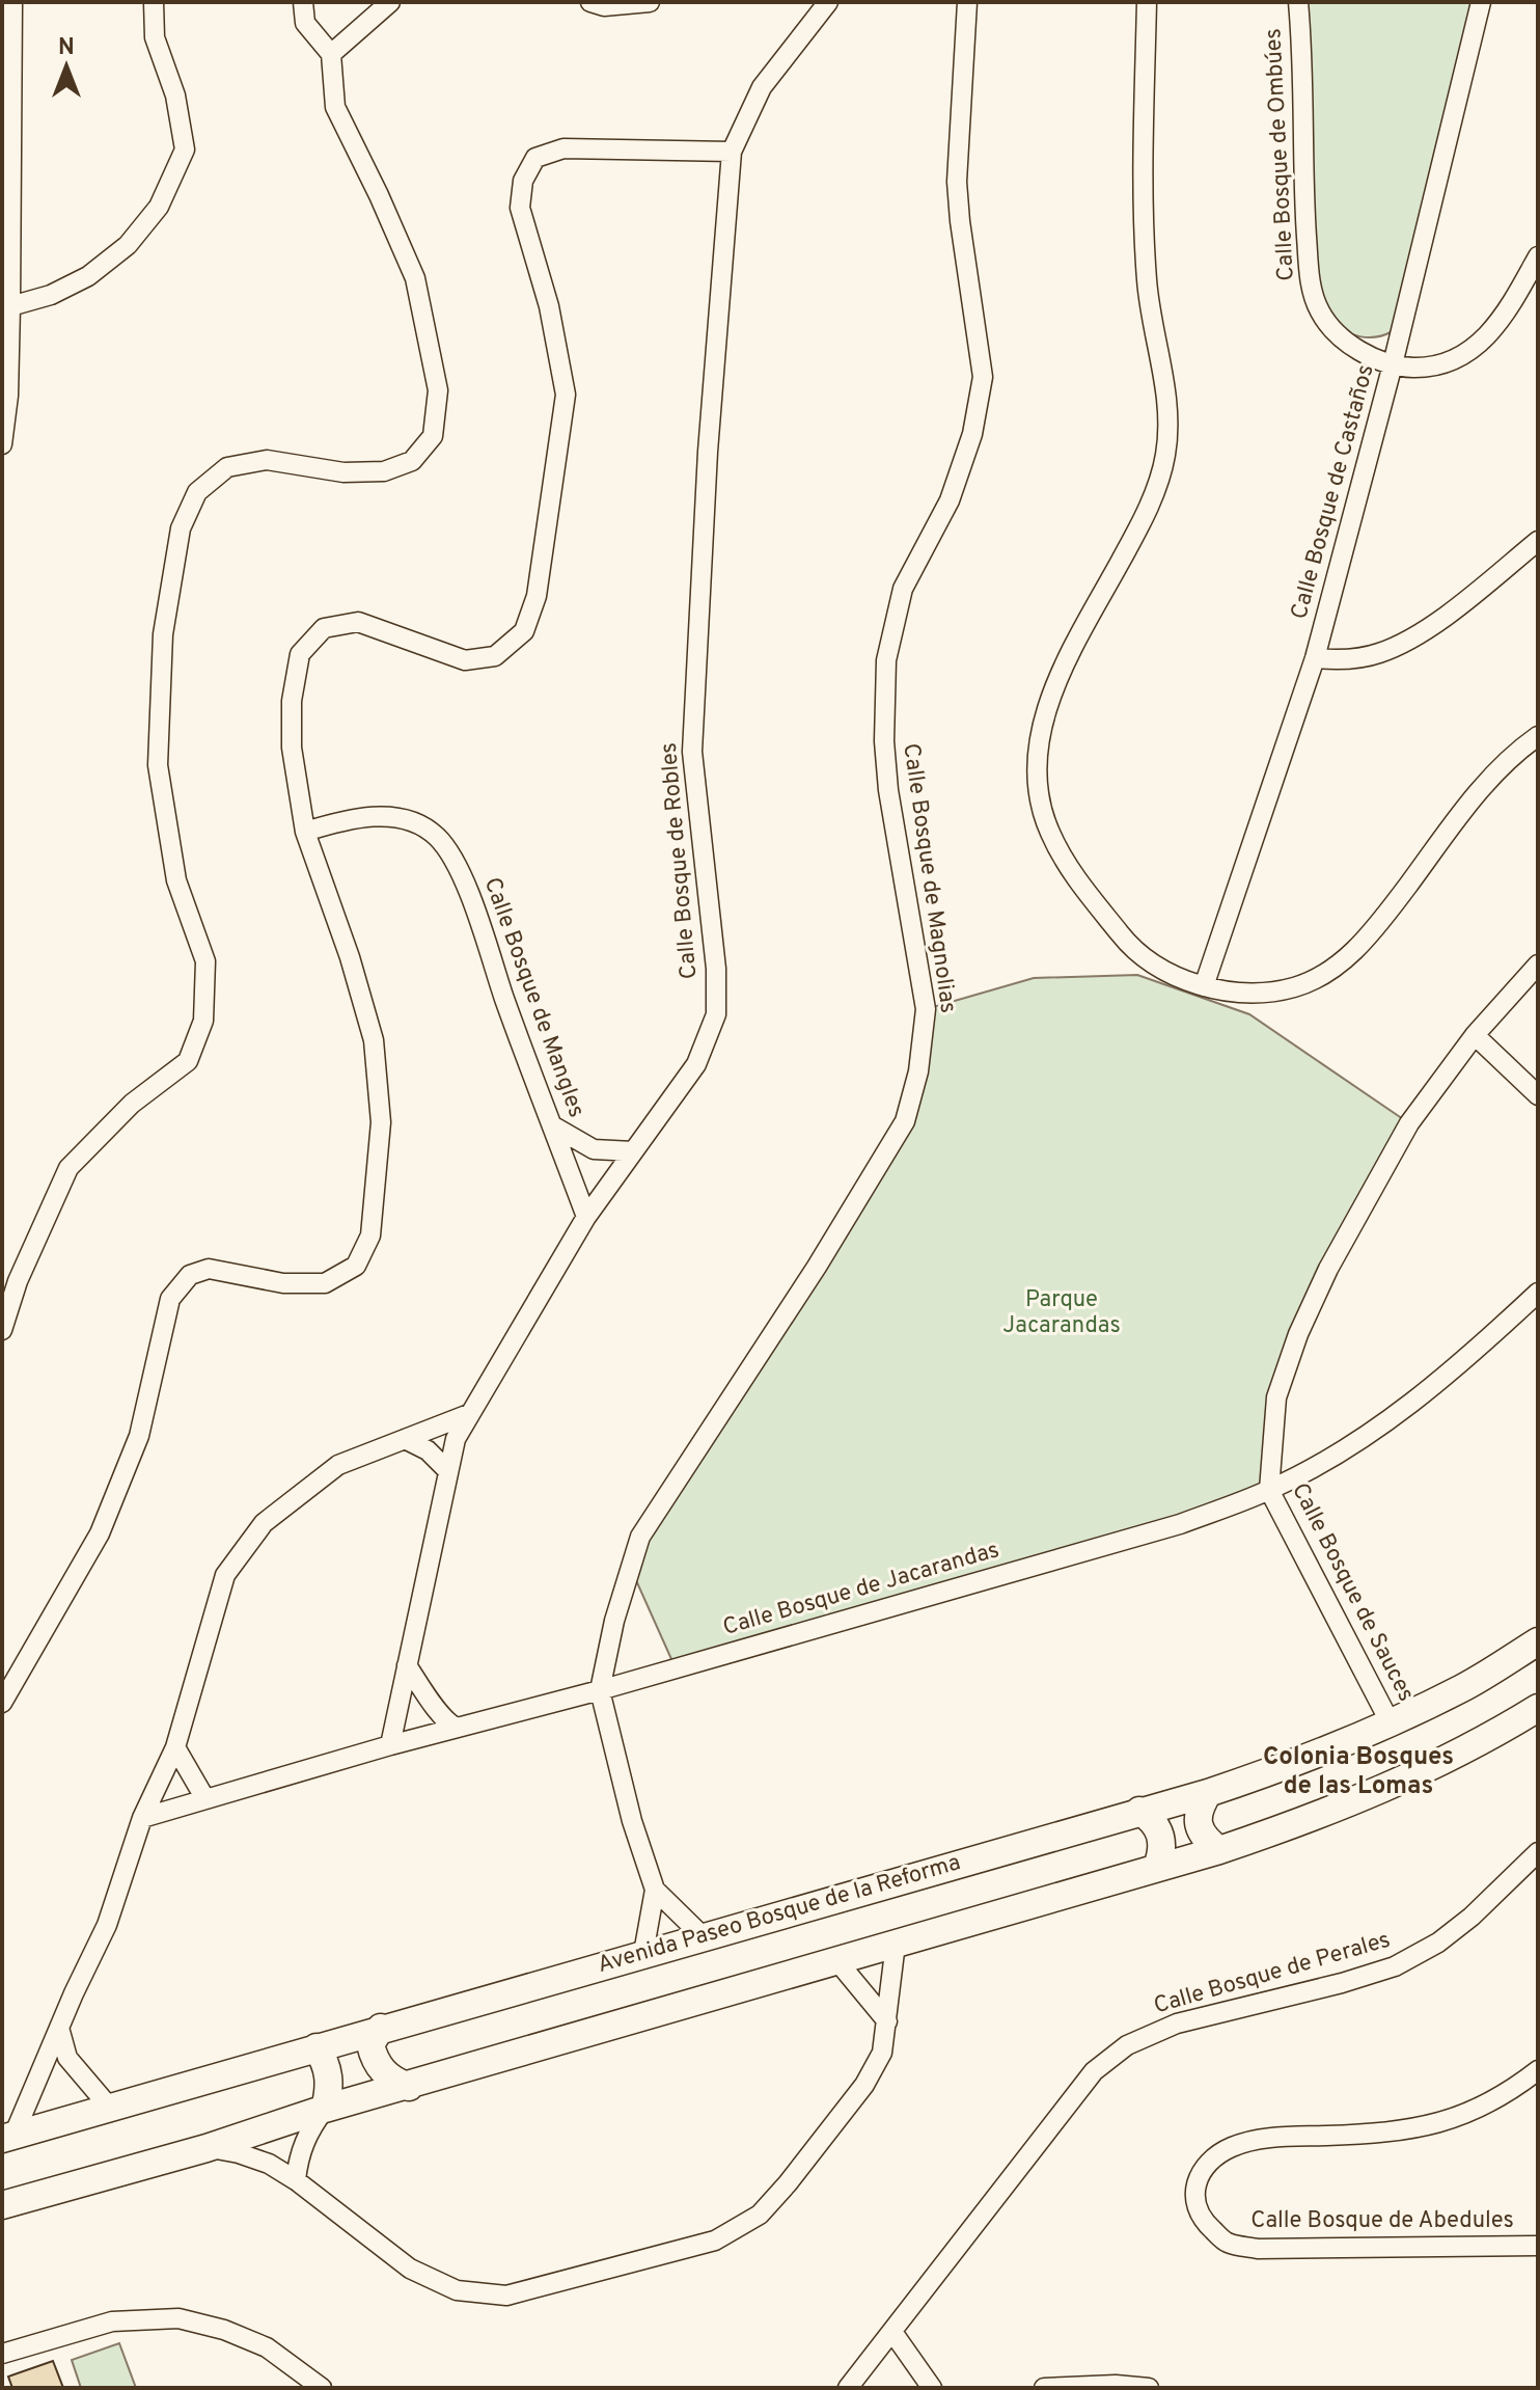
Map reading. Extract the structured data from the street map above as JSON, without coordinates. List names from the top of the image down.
{
  "streets": {
    "main road": ["Avenida Paseo Bosque de la Reforma"],
    "street": [
      "Calle Bosque de Ombúes",
      "Calle Bosque de Castaños",
      "Calle Bosque de Robles",
      "Calle Bosque de Magnolias",
      "Calle Bosque de Mangles",
      "Calle Bosque de Jacarandas",
      "Calle Bosque de Sauces",
      "Calle Bosque de Perales",
      "Calle Bosque de Abedules"
    ]
  },
  "crossings": [
    ["Calle Bosque de Ombúes", "Calle Bosque de Castaños"],
    ["Calle Bosque de Robles", "Calle Bosque de Mangles"],
    ["Calle Bosque de Robles", "Calle Bosque de Jacarandas"],
    ["Calle Bosque de Magnolias", "Calle Bosque de Jacarandas"],
    ["Calle Bosque de Magnolias", "Avenida Paseo Bosque de la Reforma"],
    ["Calle Bosque de Jacarandas", "Calle Bosque de Sauces"],
    ["Calle Bosque de Sauces", "Avenida Paseo Bosque de la Reforma"]
  ],
  "districts": ["Colonia Bosques de las Lomas"],
  "parks": ["Parque Jacarandas"],
  "north": "top"
}
